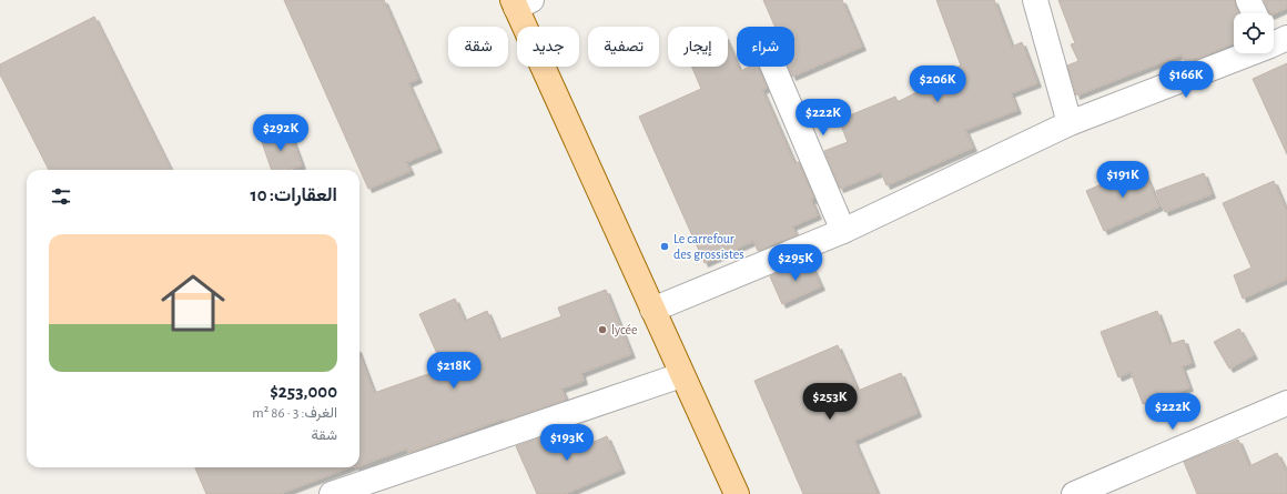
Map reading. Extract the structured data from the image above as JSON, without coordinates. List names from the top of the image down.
{
  "places": ["Le carrefour des grossistes", "lycée"],
  "page": {
    "chip": [
      "شراء",
      "إيجار",
      "تصفية",
      "جديد",
      "شقة"
    ],
    "price": [
      "$166K",
      "$206K",
      "$222K",
      "$292K",
      "$191K",
      "$295K",
      "$218K",
      "$253K",
      "$222K",
      "$193K"
    ],
    "heading": "العقارات: 10",
    "list": [
      {
        "name": "$253,000",
        "note": "الغرف: 3 · 86 m² · شقة"
      }
    ]
  }
}
